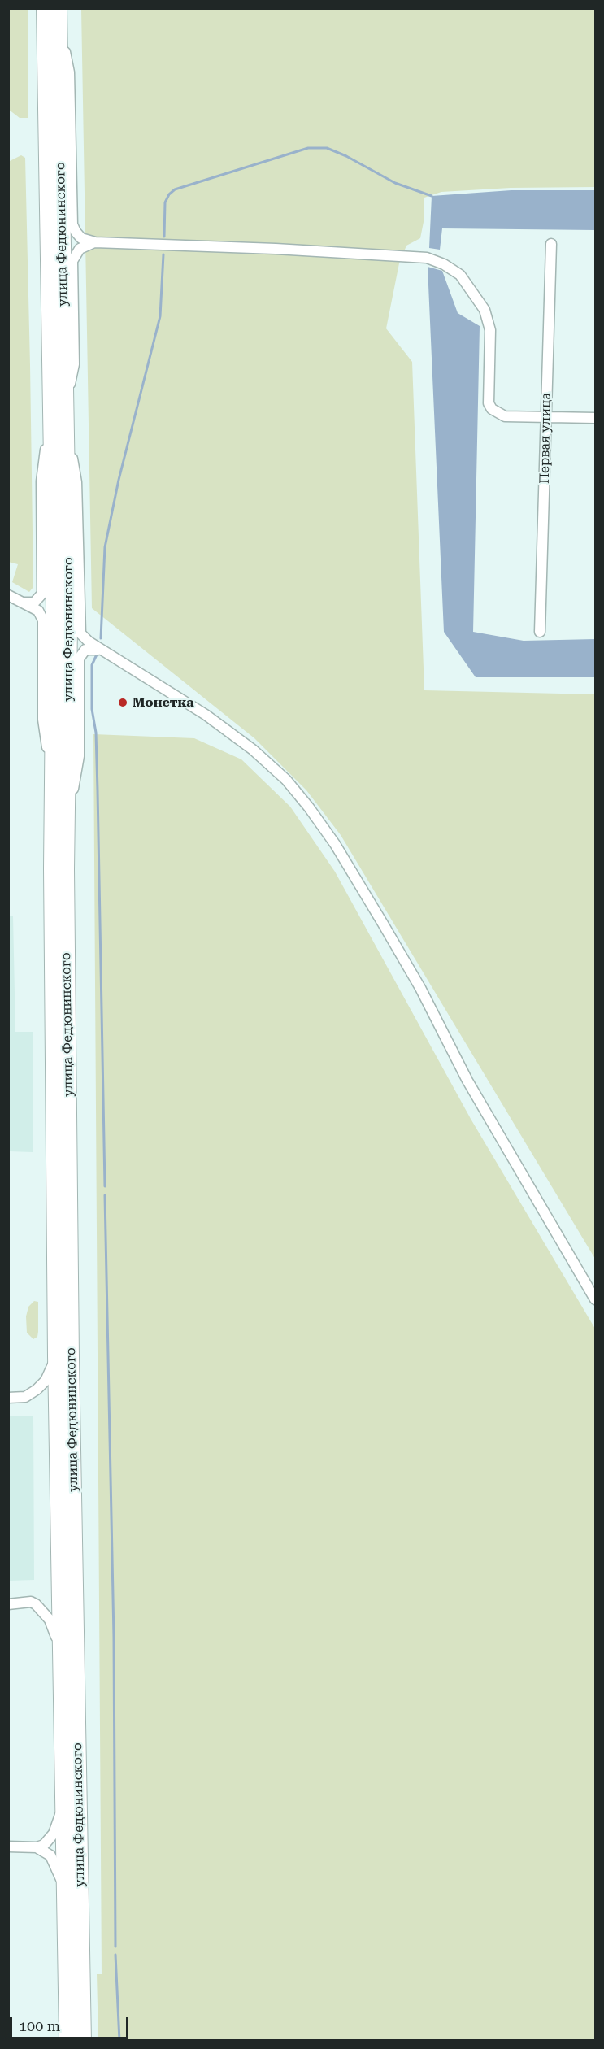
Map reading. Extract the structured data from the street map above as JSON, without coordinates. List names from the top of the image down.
{
  "streets": {
    "highway": ["улица Федюнинского"],
    "street": ["Первая улица"]
  },
  "places": ["Монетка"],
  "scale_bar": "100 m"
}
